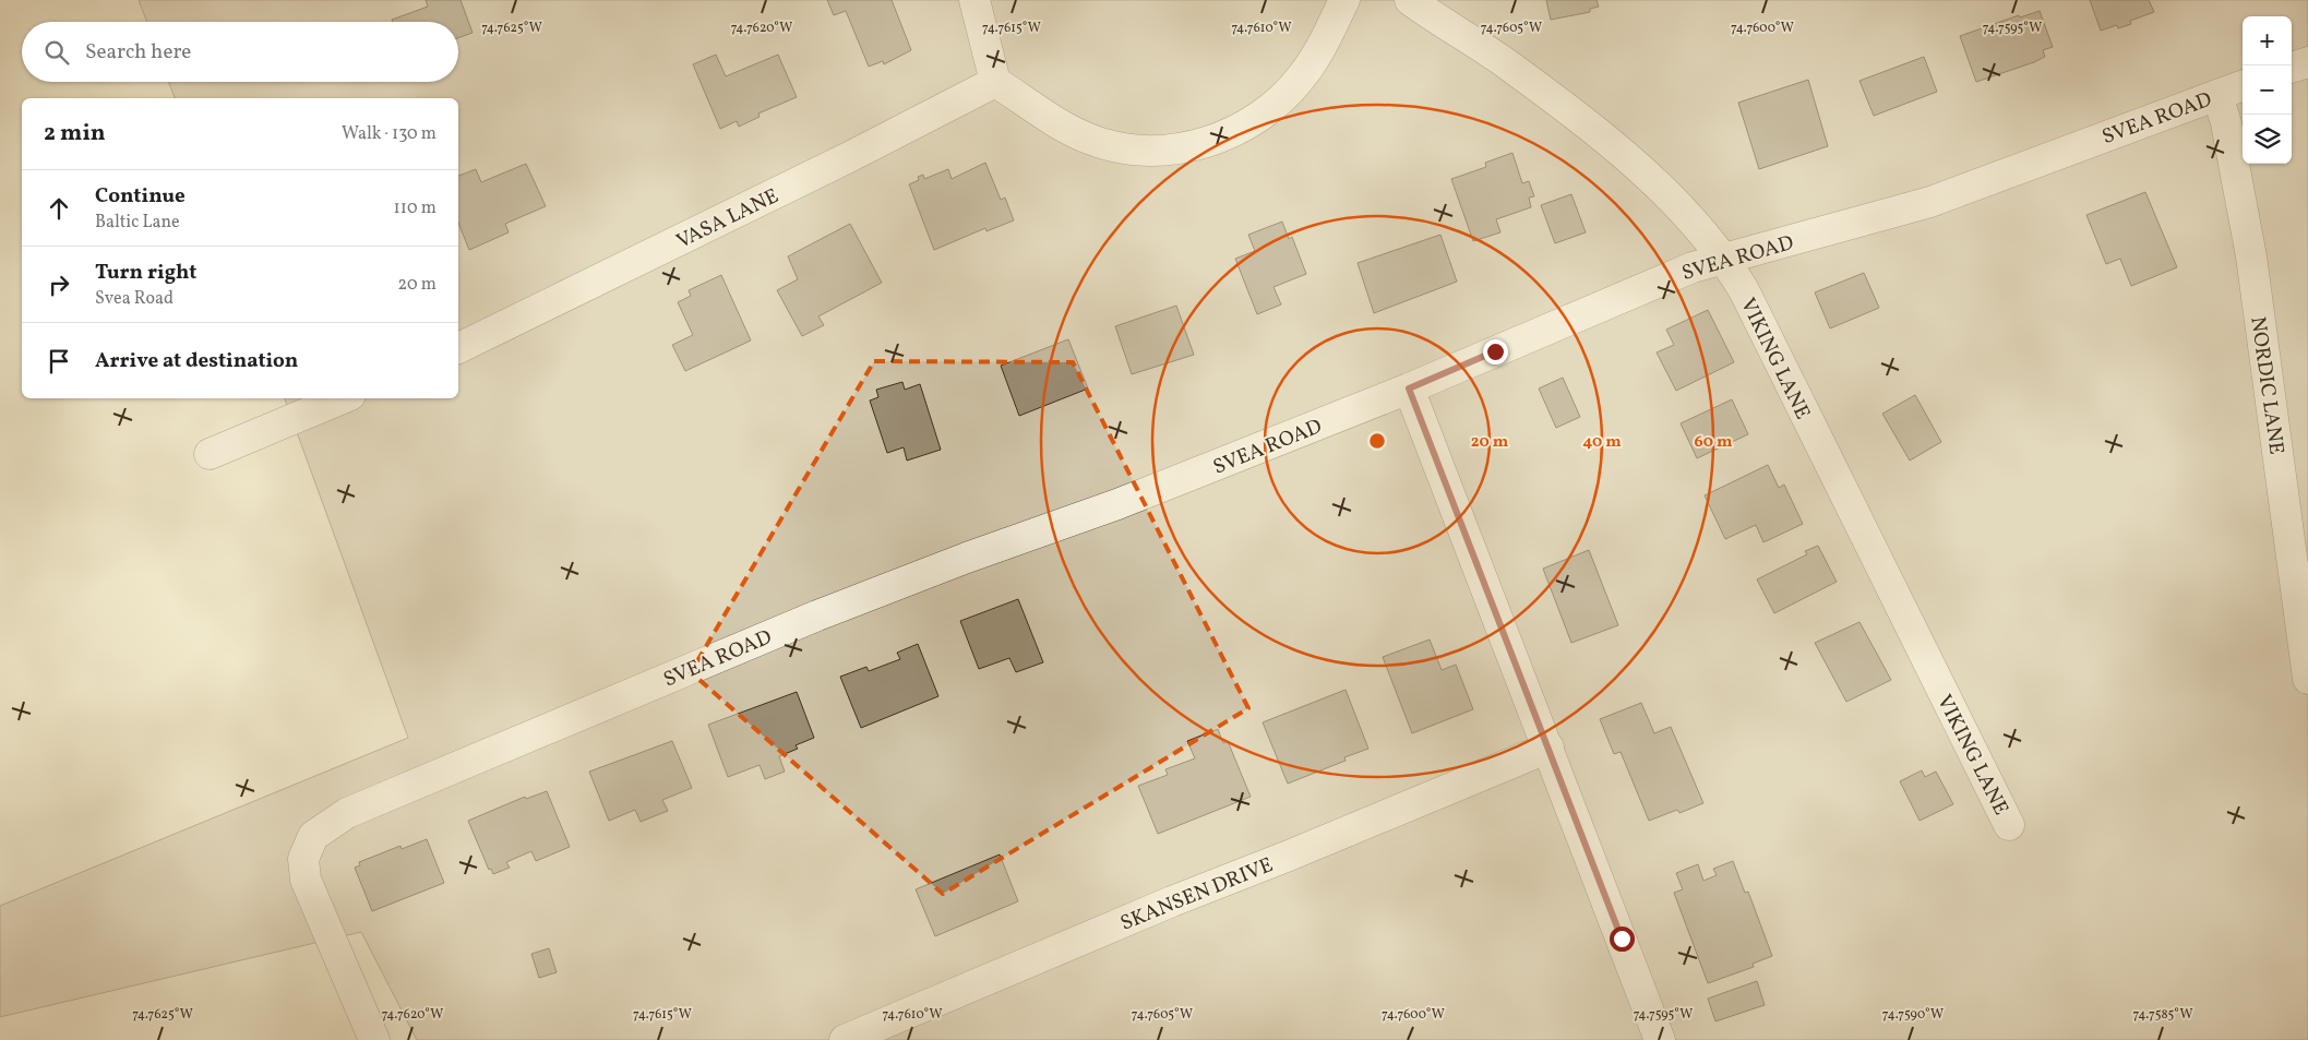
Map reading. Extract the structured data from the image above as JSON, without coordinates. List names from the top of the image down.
{
  "streets": {
    "street": [
      "SVEA ROAD",
      "VASA LANE",
      "VIKING LANE",
      "NORDIC LANE",
      "SKANSEN DRIVE"
    ]
  },
  "crossings": [
    ["SVEA ROAD", "VIKING LANE"],
    ["SVEA ROAD", "NORDIC LANE"]
  ],
  "page": {
    "map_buttons": ["+", "−"],
    "search": "Search here",
    "heading": ["2 min", "Walk · 130 m"],
    "list": [
      ["Continue", "Baltic Lane", "110 m"],
      ["Turn right", "Svea Road", "20 m"],
      "Arrive at destination"
    ]
  },
  "coordinates": [
    "74.7625°W",
    "74.7620°W",
    "74.7615°W",
    "74.7610°W",
    "74.7605°W",
    "74.7600°W",
    "74.7595°W",
    "74.7590°W",
    "74.7585°W"
  ],
  "rings": ["20 m", "40 m", "60 m"]
}
